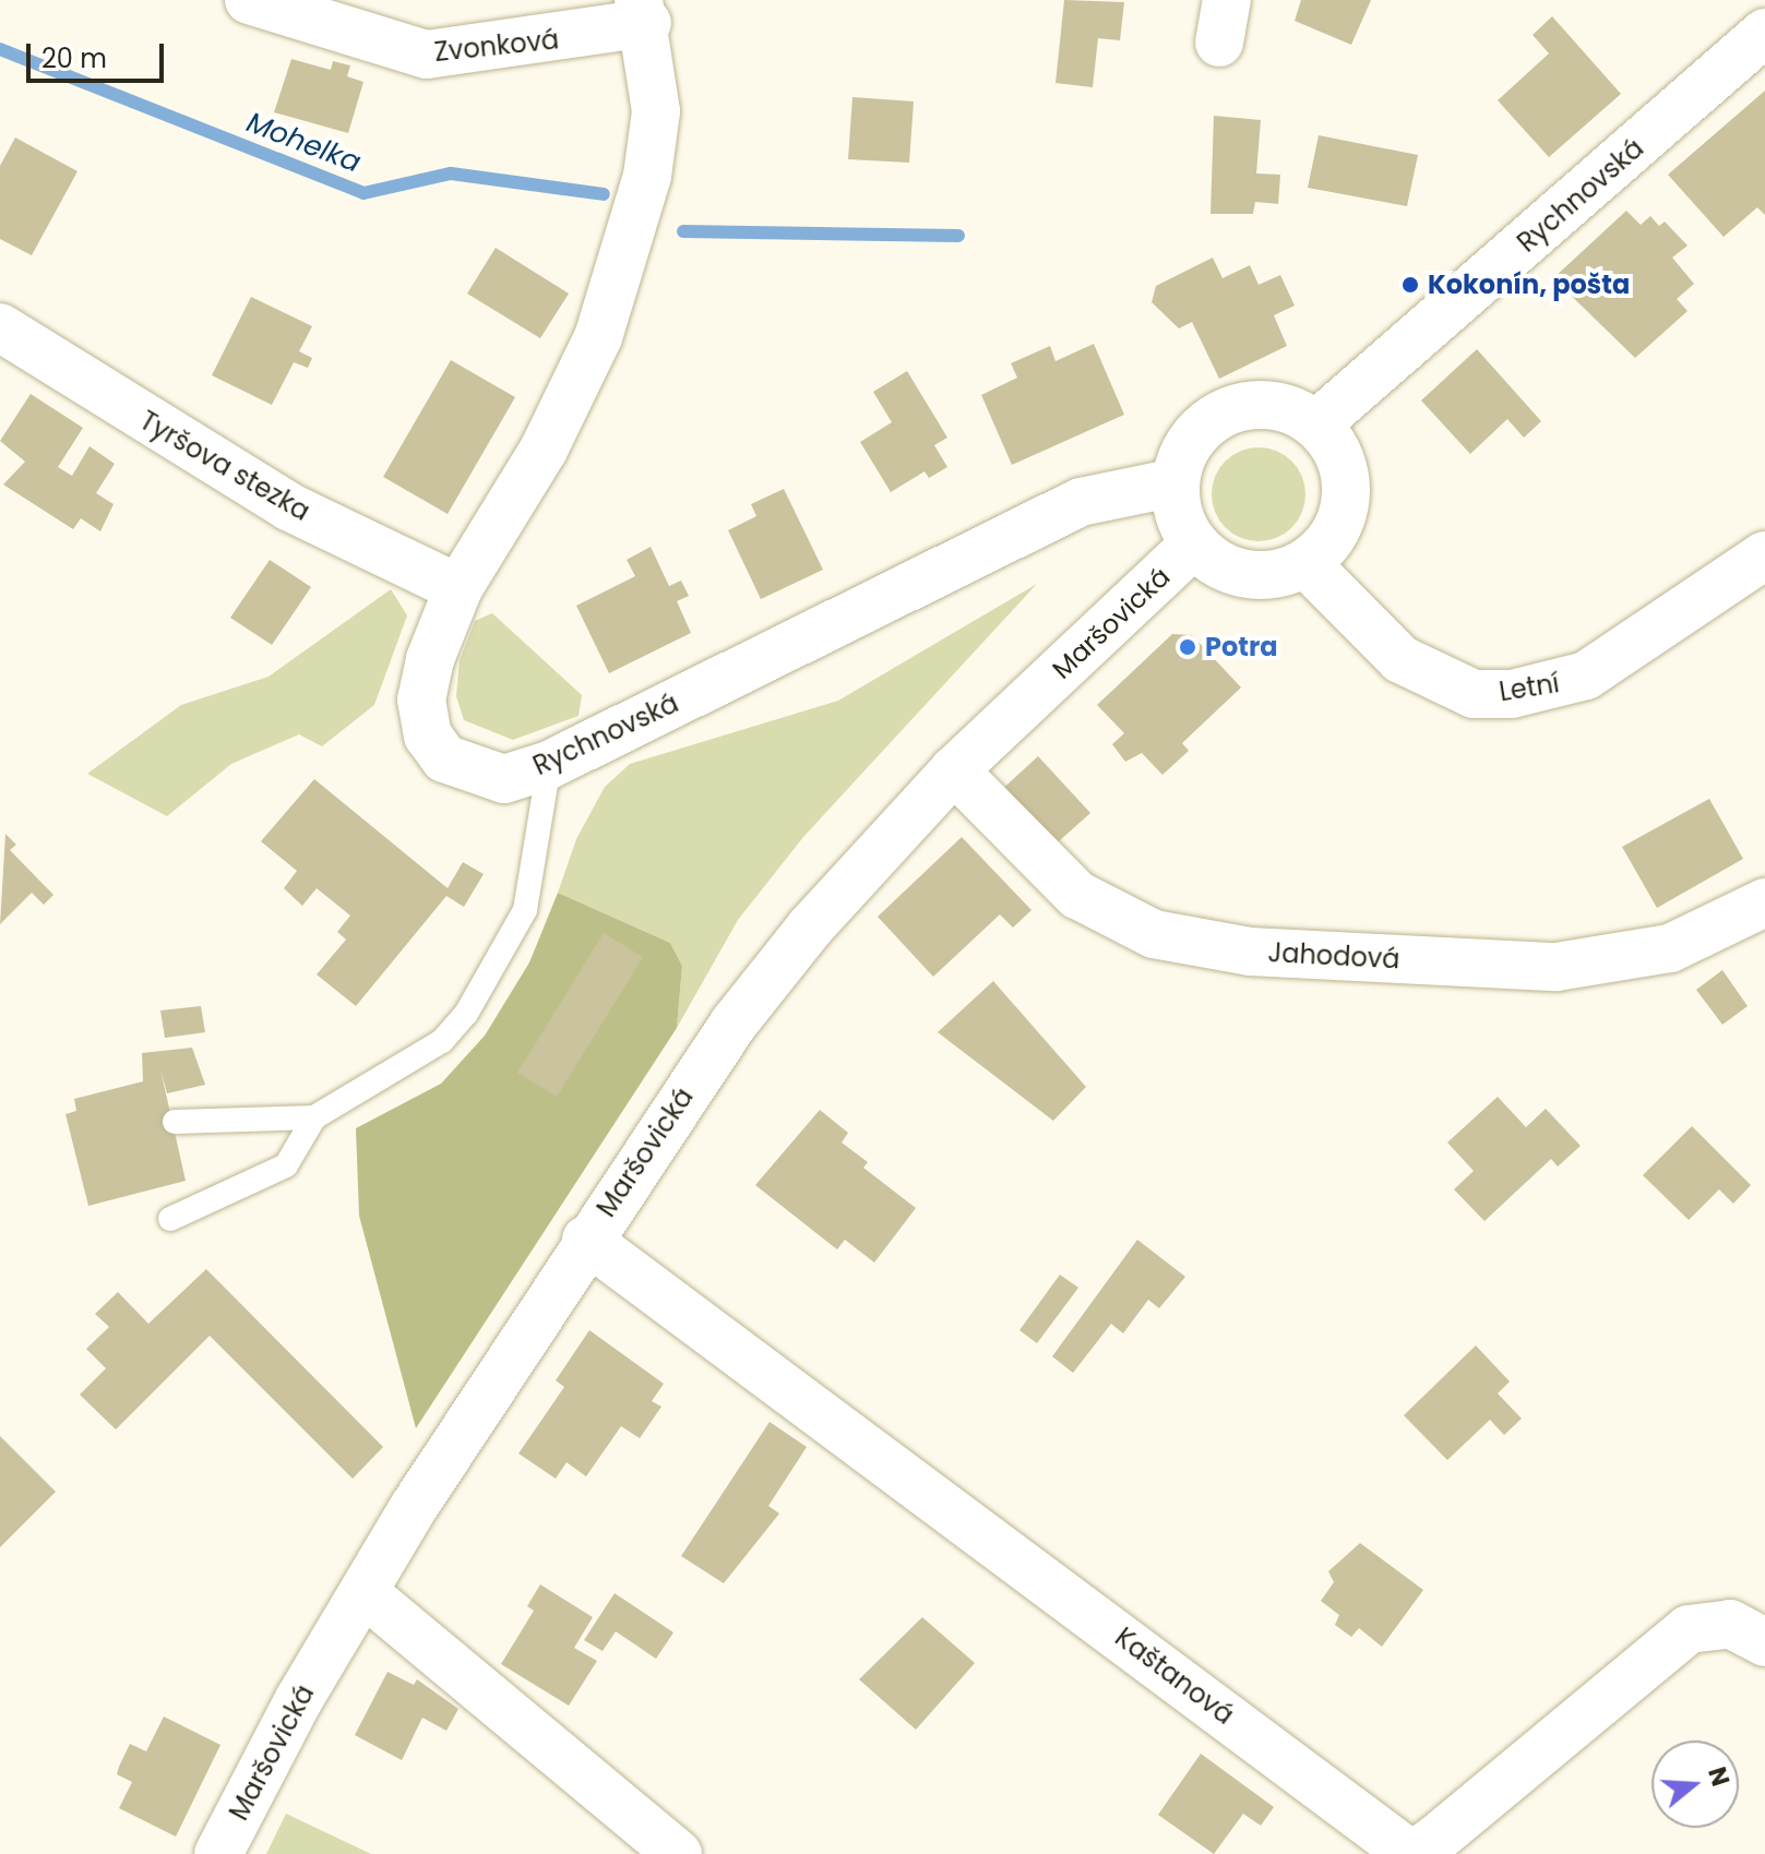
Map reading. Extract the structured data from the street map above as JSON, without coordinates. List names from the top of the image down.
{
  "streets": {
    "street": [
      "Zvonková",
      "Rychnovská",
      "Tyršova stezka",
      "Maršovická",
      "Letní",
      "Jahodová",
      "Kaštanová"
    ]
  },
  "crossings": [
    ["Zvonková", "Rychnovská"],
    ["Rychnovská", "Tyršova stezka"],
    ["Rychnovská", "Maršovická"],
    ["Rychnovská", "Letní"],
    ["Maršovická", "Letní"],
    ["Maršovická", "Jahodová"],
    ["Maršovická", "Kaštanová"]
  ],
  "water": ["Mohelka"],
  "places": ["Kokonín, pošta", "Potra"],
  "scale_bar": "20 m",
  "north": "right"
}
